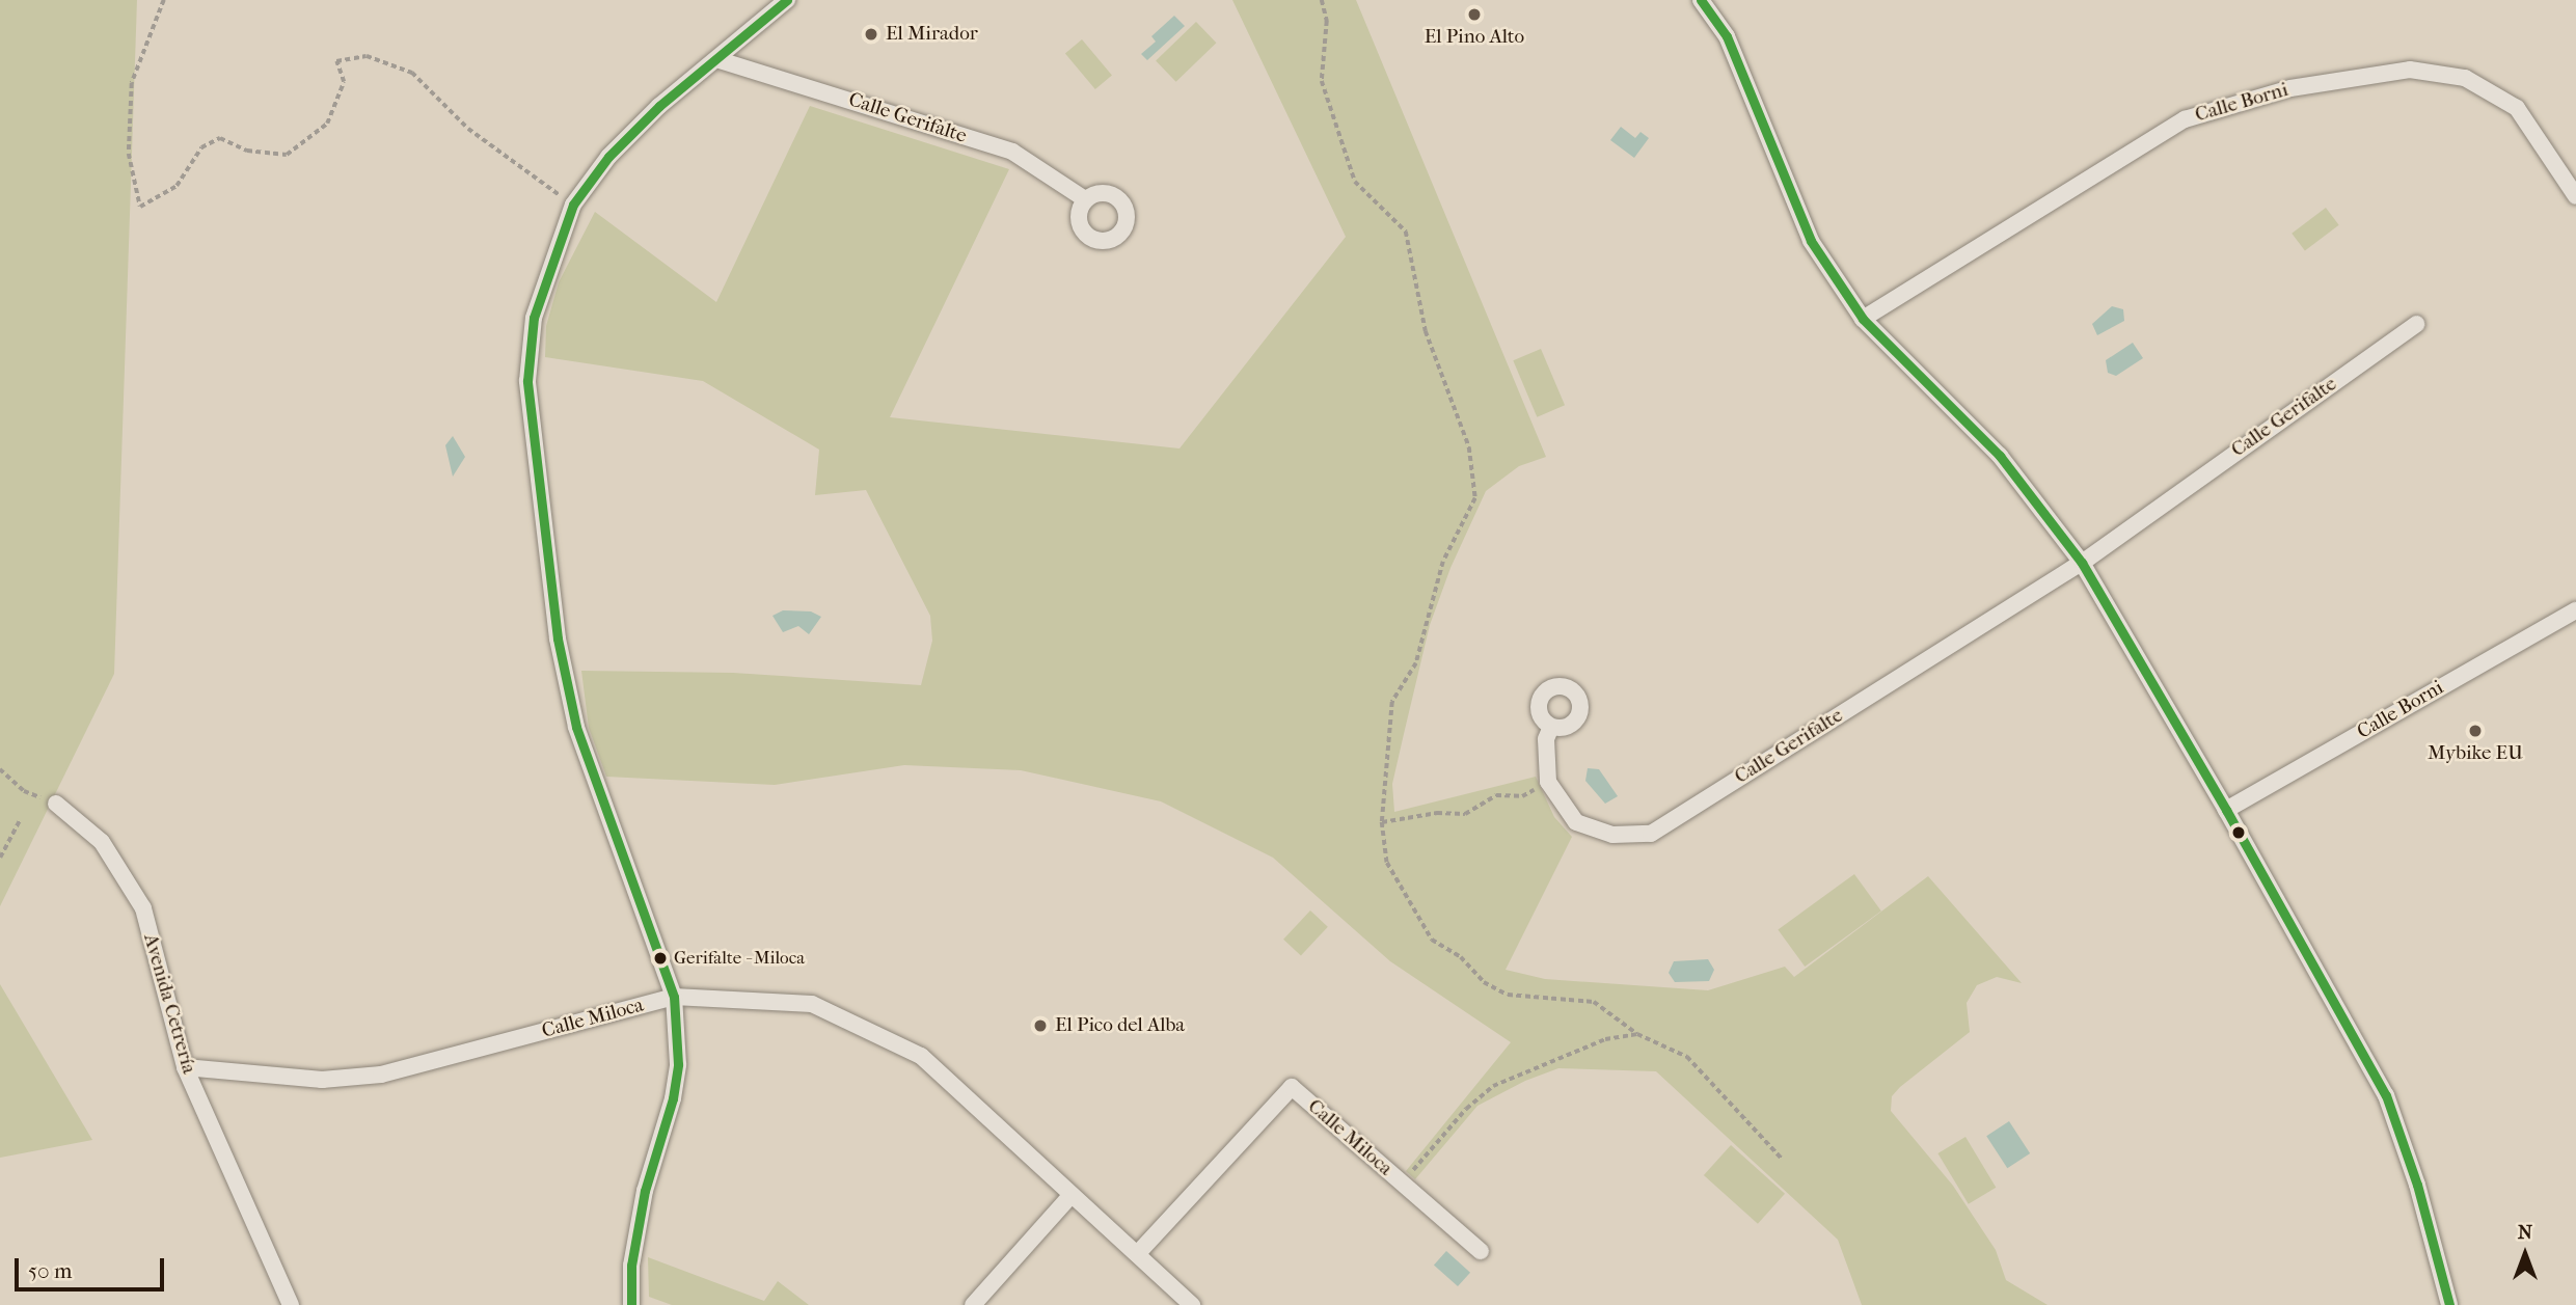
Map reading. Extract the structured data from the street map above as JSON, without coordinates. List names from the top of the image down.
{
  "streets": {
    "street": [
      "Calle Borni",
      "Calle Gerifalte",
      "Avenida Cetrería",
      "Calle Miloca"
    ]
  },
  "crossings": [
    ["Avenida Cetrería", "Calle Miloca"]
  ],
  "places": [
    "El Pino Alto",
    "El Mirador",
    "Mybike EU",
    "Gerifalte - Miloca",
    "El Pico del Alba"
  ],
  "scale_bar": "50 m",
  "north": "top"
}
